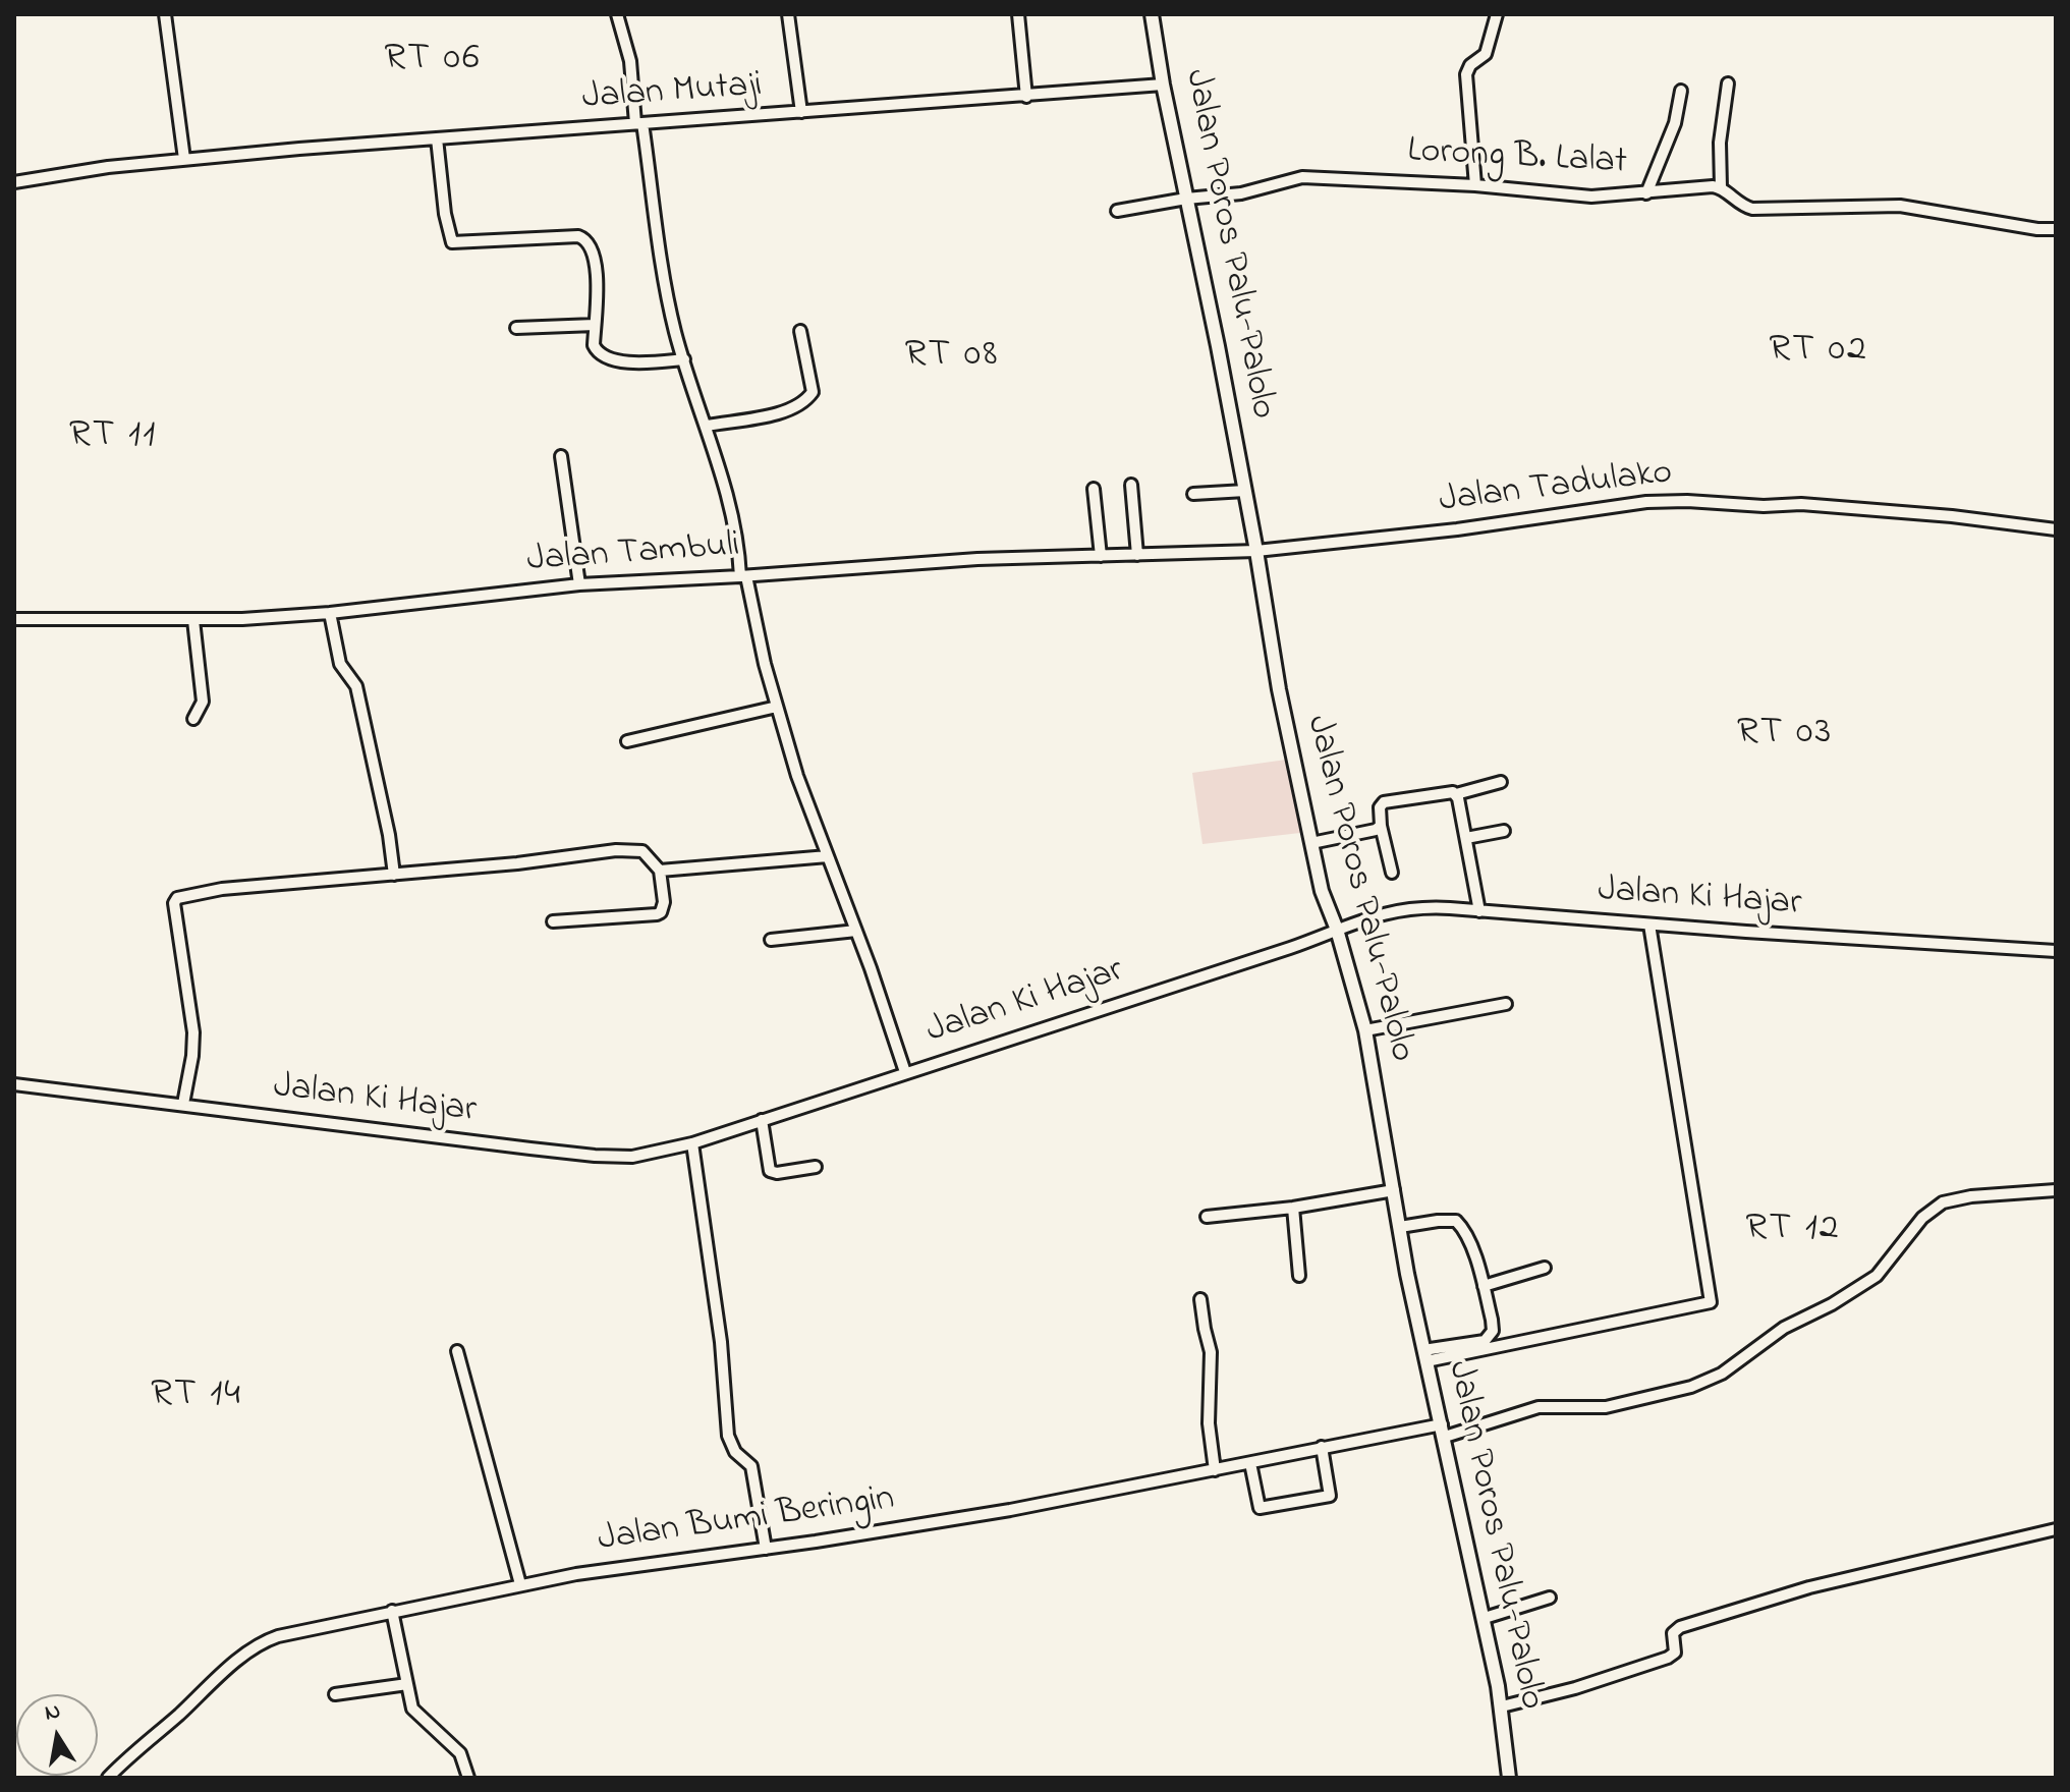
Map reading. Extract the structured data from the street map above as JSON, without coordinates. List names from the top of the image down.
{
  "streets": {
    "main road": ["Jalan Poros Palu-Palolo"],
    "street": [
      "Jalan Mutaji",
      "Lorong B. Lalat",
      "Jalan Tadulako",
      "Jalan Tambuli",
      "Jalan Ki Hajar",
      "Jalan Bumi Beringin"
    ]
  },
  "crossings": [
    ["Jalan Mutaji", "Jalan Poros Palu-Palolo"],
    ["Lorong B. Lalat", "Jalan Poros Palu-Palolo"],
    ["Jalan Poros Palu-Palolo", "Jalan Tadulako"],
    ["Jalan Poros Palu-Palolo", "Jalan Tambuli"],
    ["Jalan Poros Palu-Palolo", "Jalan Ki Hajar"],
    ["Jalan Poros Palu-Palolo", "Jalan Bumi Beringin"],
    ["Jalan Tadulako", "Jalan Tambuli"]
  ],
  "districts": [
    "RT 06",
    "RT 02",
    "RT 08",
    "RT 11",
    "RT 03",
    "RT 12",
    "RT 14"
  ],
  "north": "top"
}
